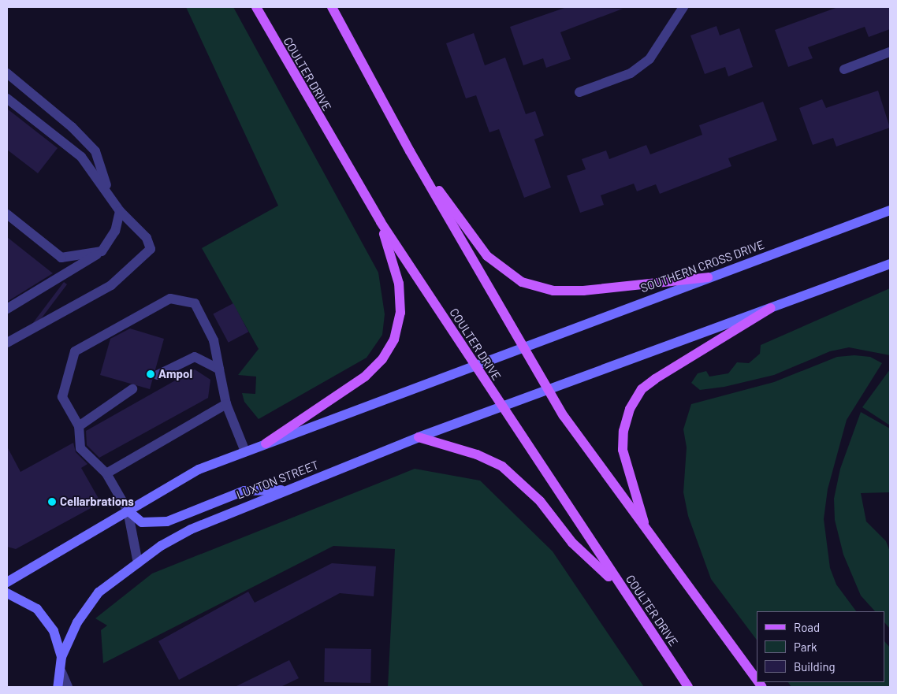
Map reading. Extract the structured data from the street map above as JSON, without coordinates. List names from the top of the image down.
{
  "streets": {
    "main road": ["COULTER DRIVE", "SOUTHERN CROSS DRIVE", "LUXTON STREET"]
  },
  "crossings": [
    ["COULTER DRIVE", "LUXTON STREET"]
  ],
  "places": ["Ampol", "Cellarbrations"],
  "legend": ["Road", "Park", "Building"]
}
